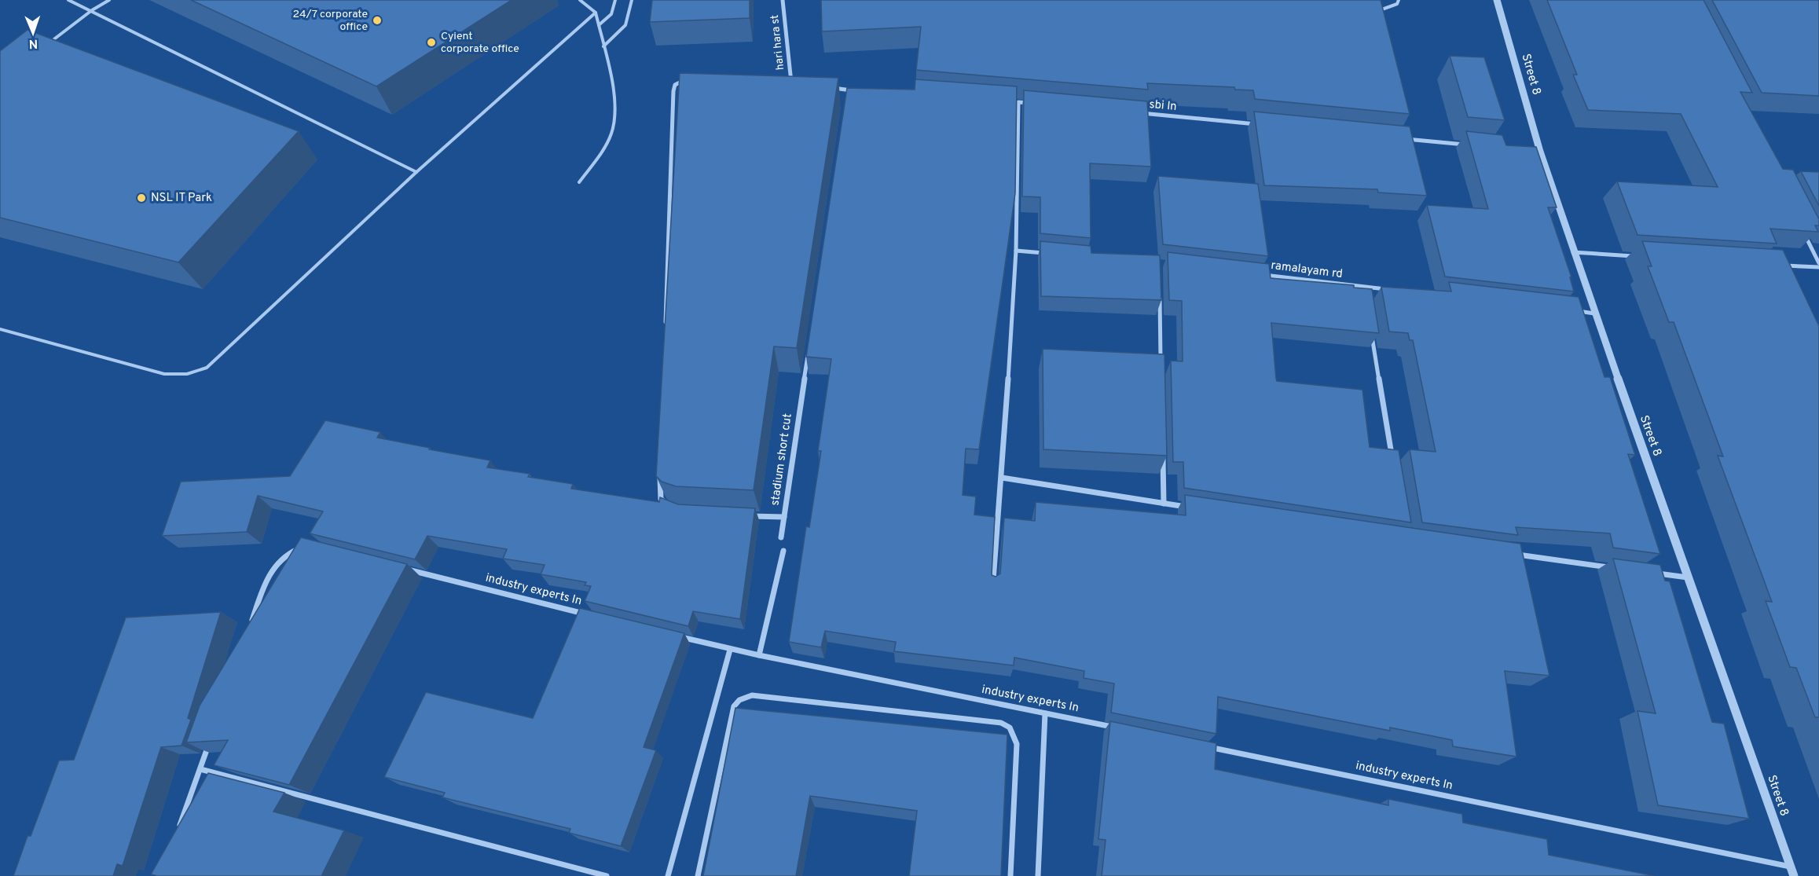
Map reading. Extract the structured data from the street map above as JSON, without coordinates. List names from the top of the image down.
{
  "streets": {
    "street": [
      "hari hara st",
      "Street 8",
      "sbi ln",
      "ramalayam rd",
      "stadium short cut",
      "industry experts ln"
    ]
  },
  "crossings": [
    ["Street 8", "industry experts ln"]
  ],
  "places": ["24/7 corporate office", "Cyient corporate office", "NSL IT Park"],
  "north": "bottom"
}
